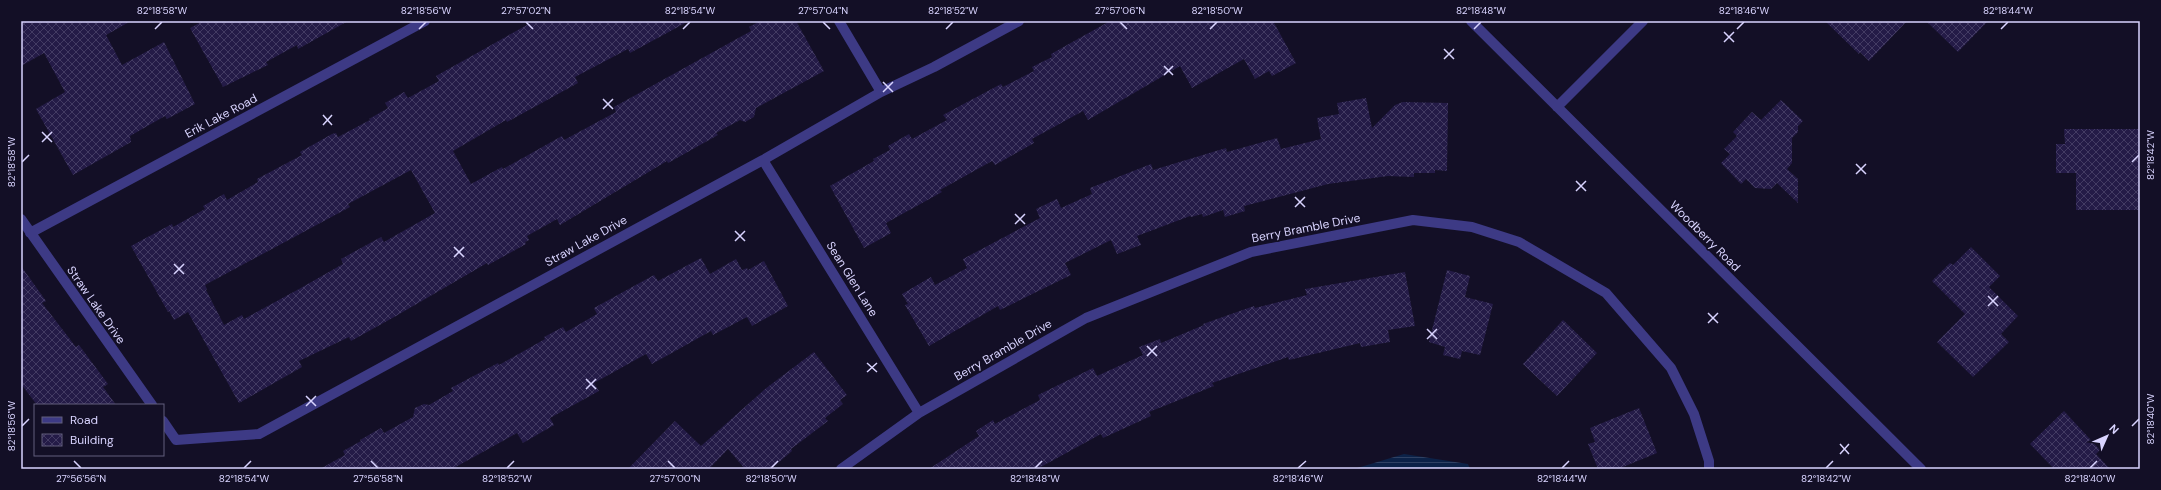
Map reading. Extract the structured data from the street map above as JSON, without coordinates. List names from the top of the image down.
{
  "streets": {
    "street": [
      "Erik Lake Road",
      "Berry Bramble Drive",
      "Woodberry Road",
      "Straw Lake Drive",
      "Sean Glen Lane"
    ]
  },
  "crossings": [
    ["Erik Lake Road", "Straw Lake Drive"],
    ["Berry Bramble Drive", "Sean Glen Lane"],
    ["Straw Lake Drive", "Sean Glen Lane"]
  ],
  "legend": ["Road", "Building"],
  "north": "top right",
  "coordinates": [
    "82°18'58\"W",
    "82°18'56\"W",
    "27°57'02\"N",
    "82°18'54\"W",
    "27°57'04\"N",
    "82°18'52\"W",
    "27°57'06\"N",
    "82°18'50\"W",
    "82°18'48\"W",
    "82°18'46\"W",
    "82°18'44\"W",
    "82°18'42\"W",
    "82°18'40\"W",
    "27°56'56\"N",
    "27°56'58\"N",
    "27°57'00\"N"
  ]
}
